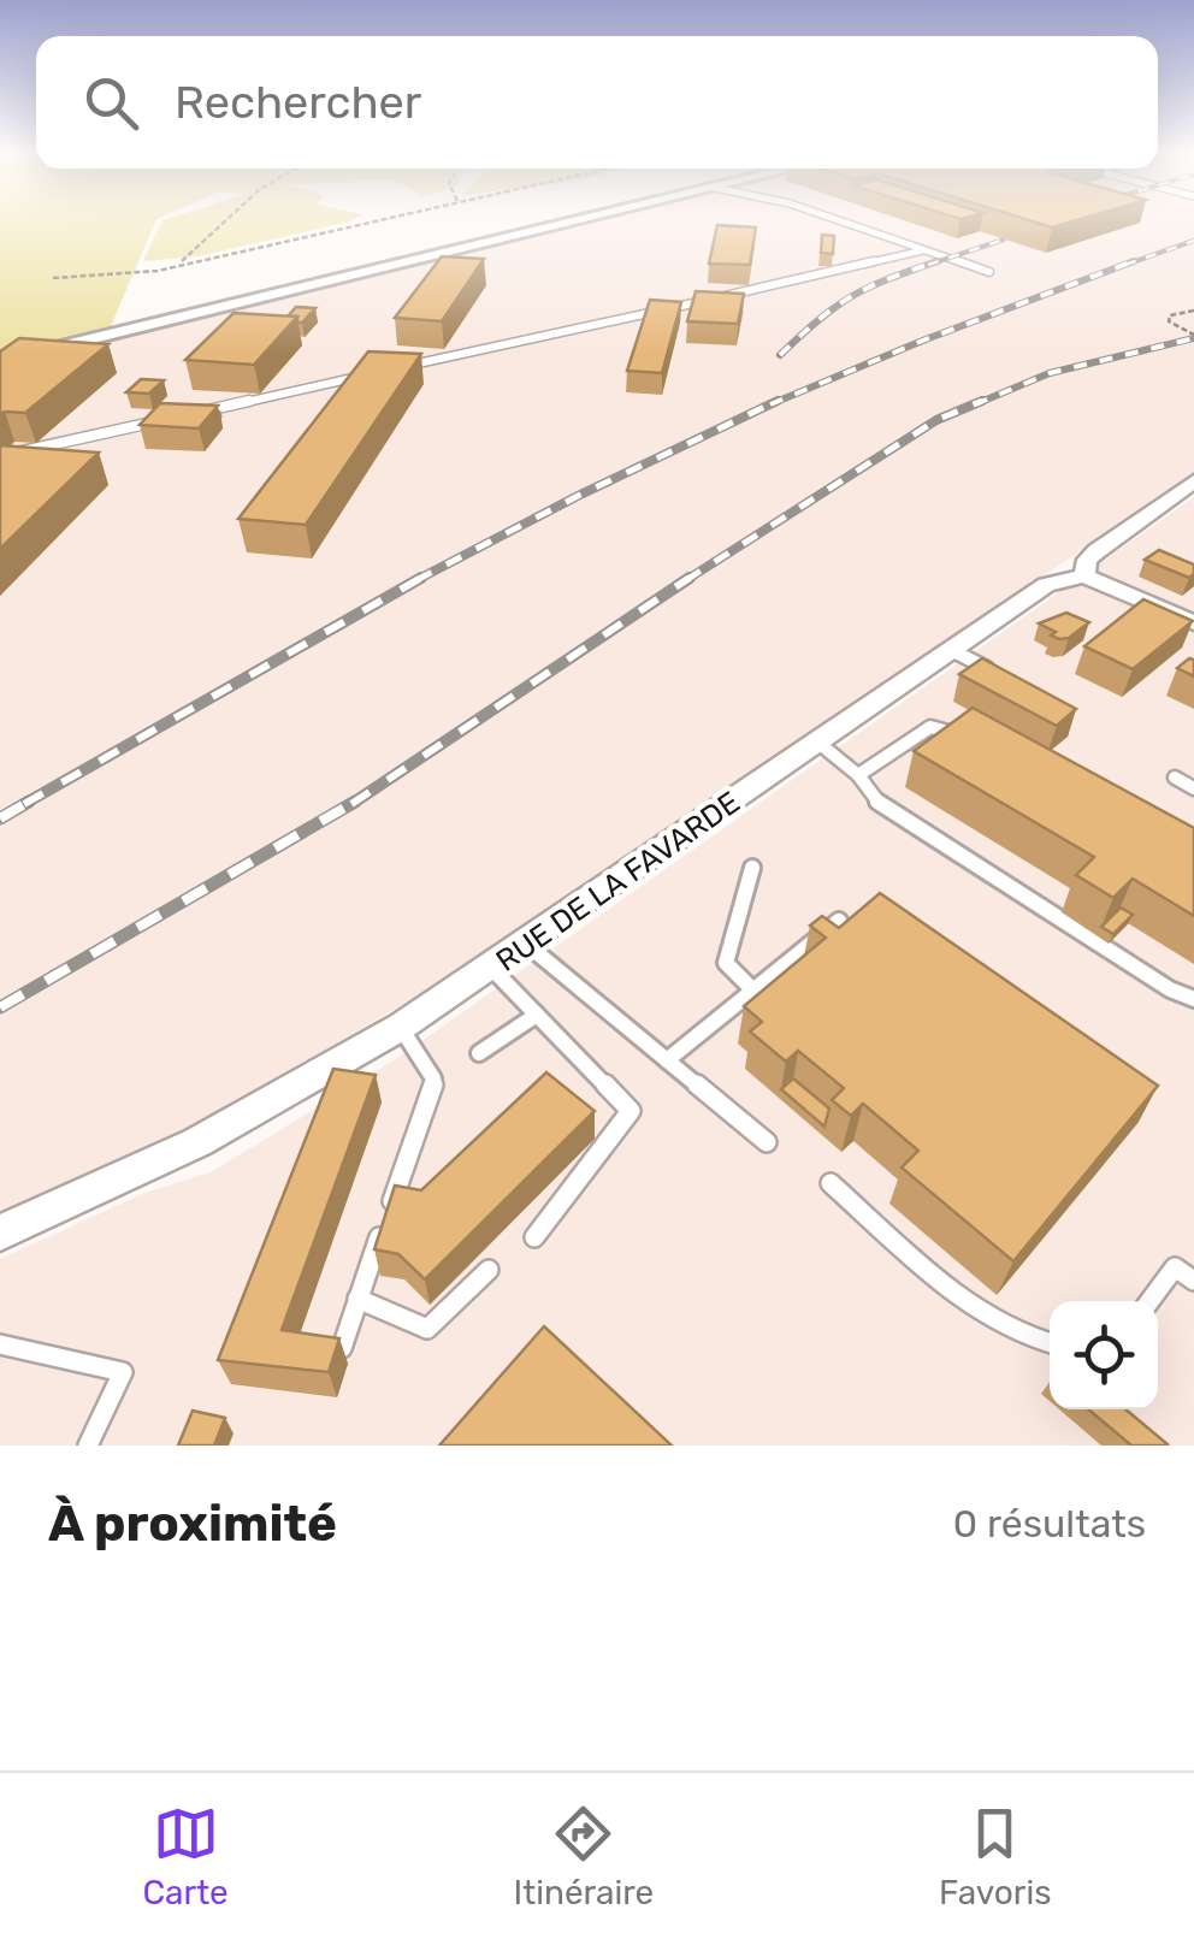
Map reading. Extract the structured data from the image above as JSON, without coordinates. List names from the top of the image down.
{
  "streets": {
    "street": ["RUE DE LA FAVARDE"]
  },
  "page": {
    "search": "Rechercher",
    "heading": ["À proximité", "0 résultats"],
    "nav": ["Carte", "Itinéraire", "Favoris"]
  }
}
